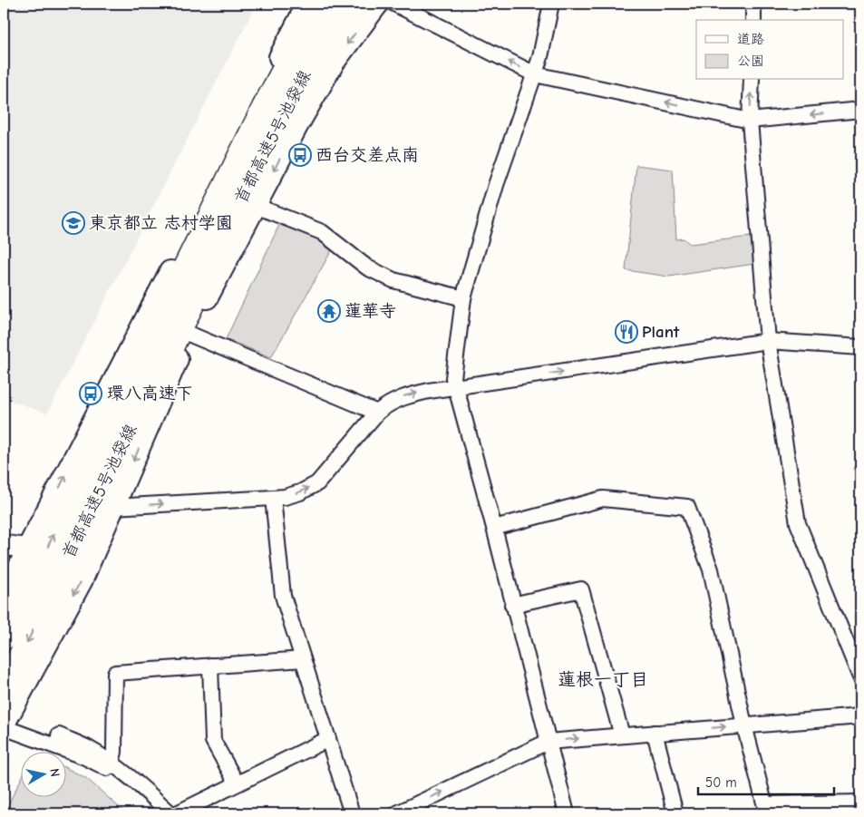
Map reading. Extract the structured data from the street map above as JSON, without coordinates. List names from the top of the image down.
{
  "streets": {
    "highway": ["首都高速5号池袋線"]
  },
  "districts": ["蓮根一丁目"],
  "places": {
    "bus stop": ["西台交差点南", "環八高速下"],
    "school or university": ["東京都立 志村学園"],
    "temple": ["蓮華寺"],
    "restaurant": ["Plant"]
  },
  "legend": ["道路", "公園"],
  "scale_bar": "50 m",
  "north": "right"
}
